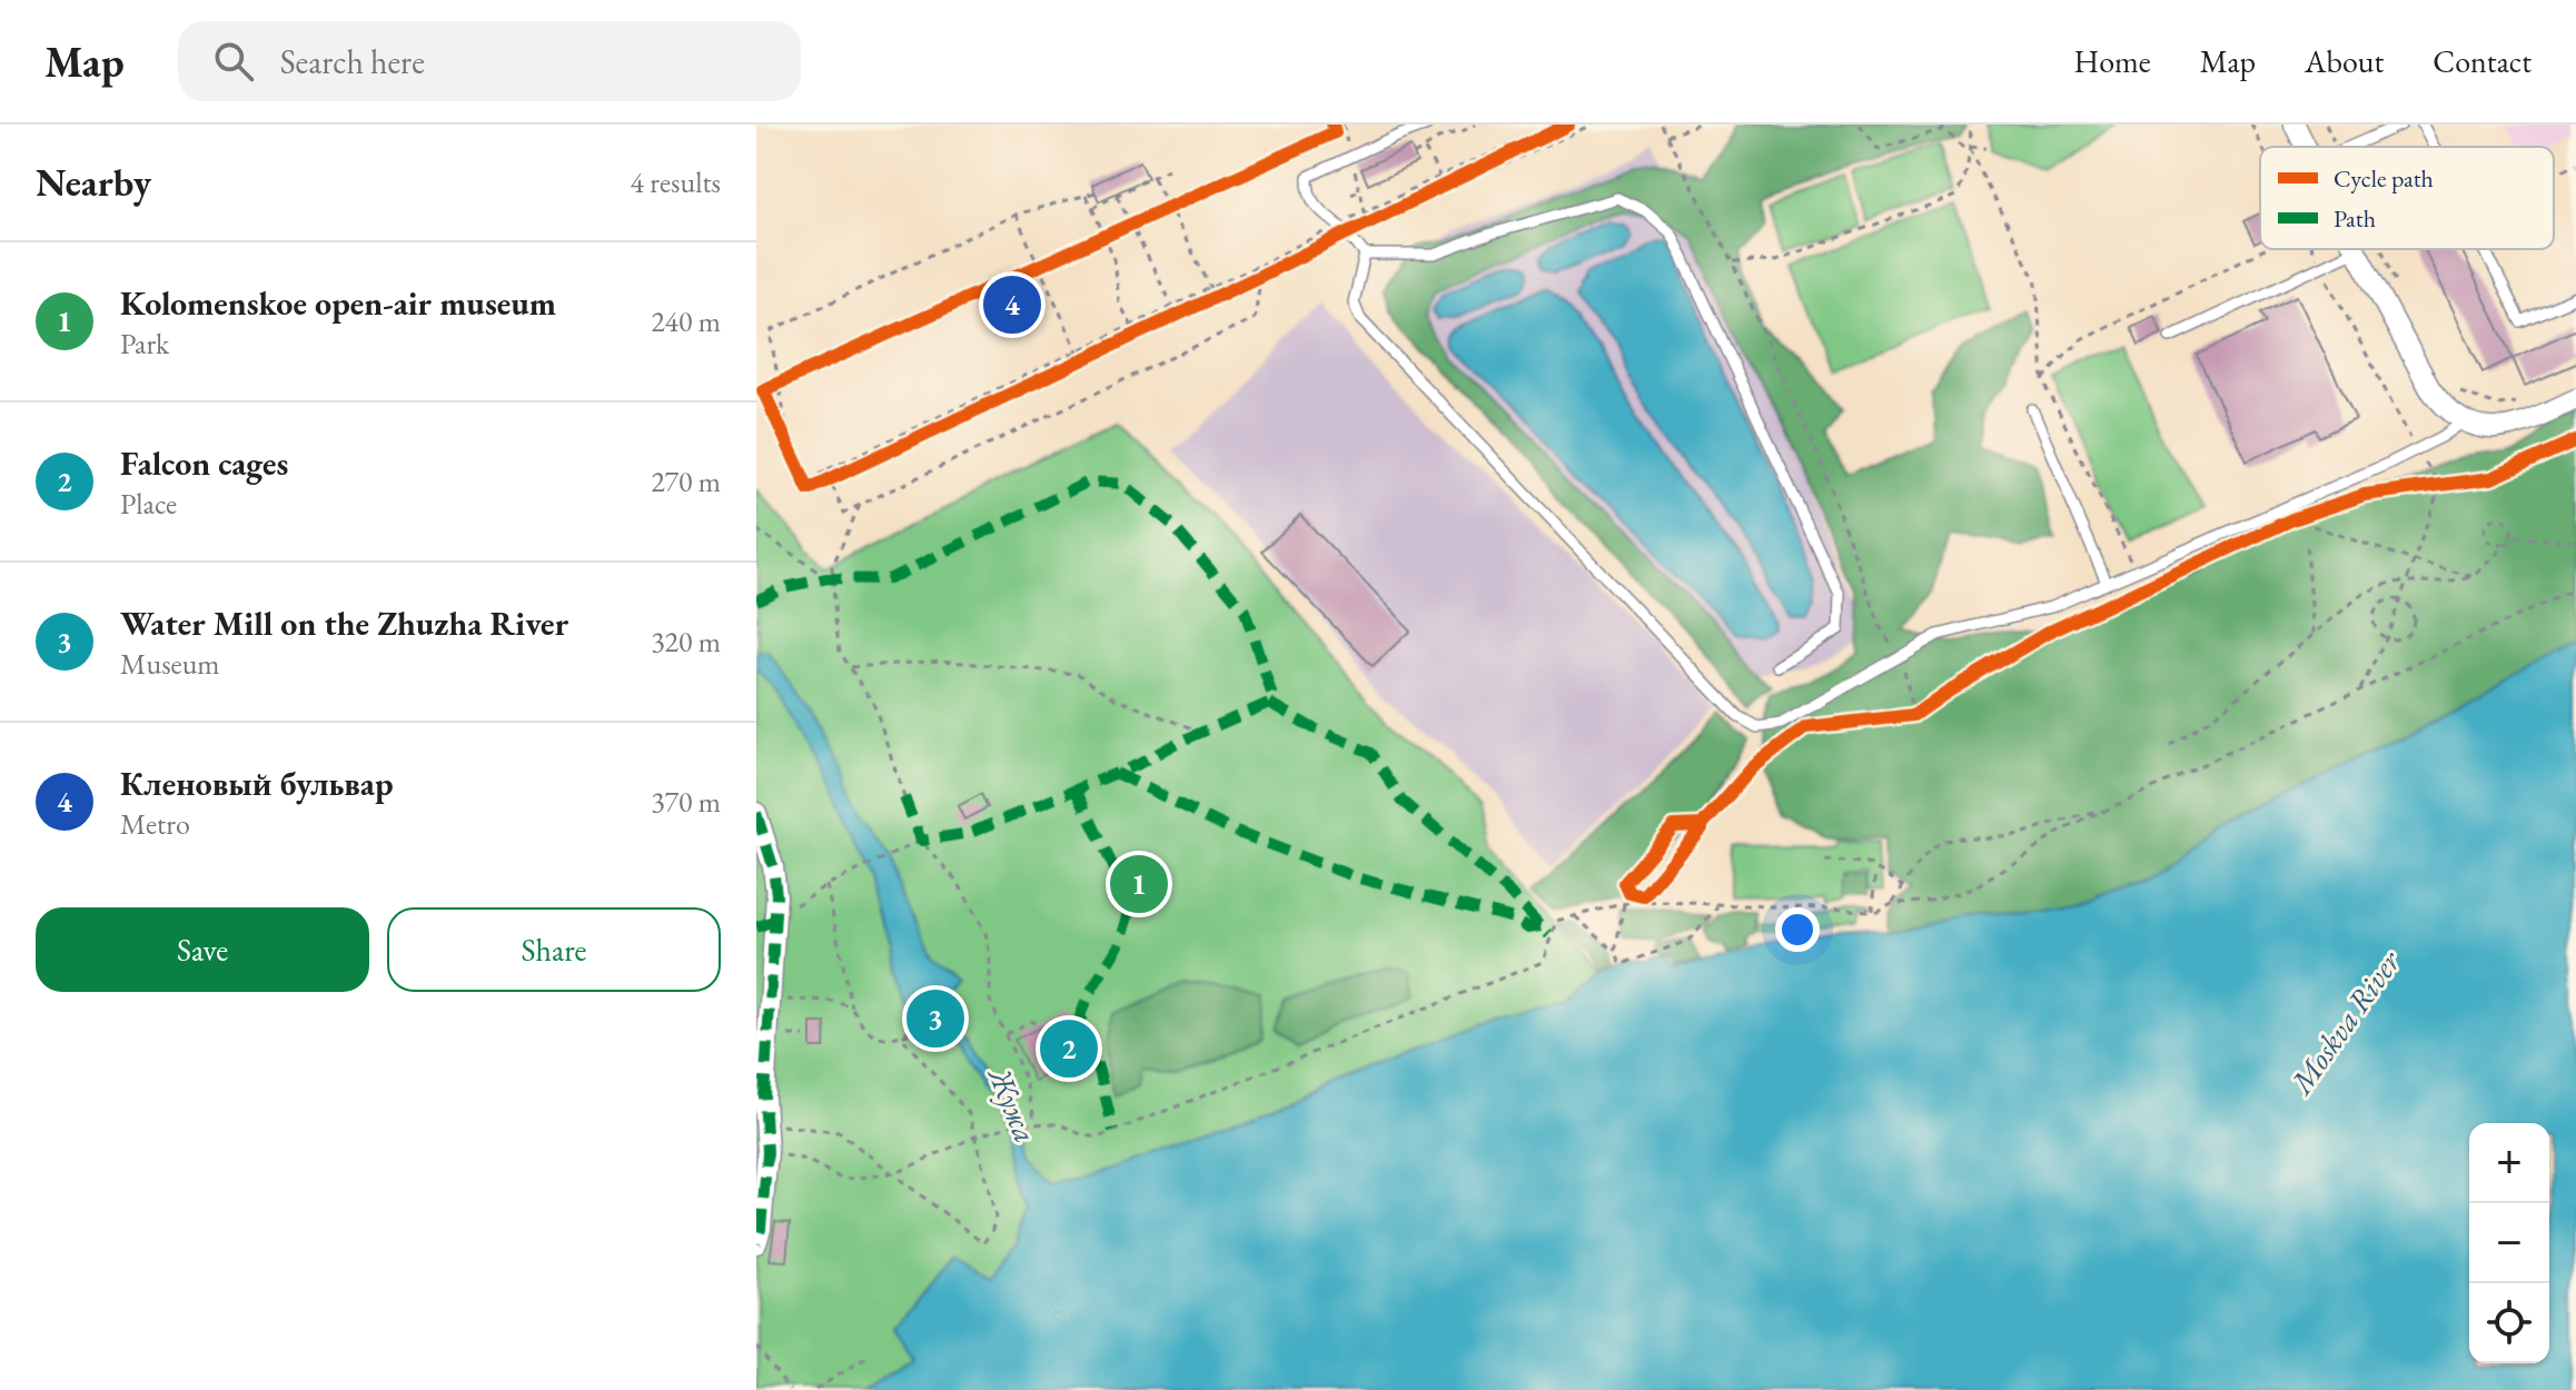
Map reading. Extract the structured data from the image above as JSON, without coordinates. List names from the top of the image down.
{
  "water": ["Moskva River", "Жужа"],
  "legend": ["Cycle path", "Path"],
  "page": {
    "header": "Map",
    "search": "Search here",
    "nav": [
      "Home",
      "Map",
      "About",
      "Contact"
    ],
    "heading": ["Nearby", "4 results"],
    "list": [
      {
        "mark": "1",
        "name": "Kolomenskoe open-air museum",
        "note": "Park",
        "value": "240 m"
      },
      {
        "mark": "2",
        "name": "Falcon cages",
        "note": "Place",
        "value": "270 m"
      },
      {
        "mark": "3",
        "name": "Water Mill on the Zhuzha River",
        "note": "Museum",
        "value": "320 m"
      },
      {
        "mark": "4",
        "name": "Кленовый бульвар",
        "note": "Metro",
        "value": "370 m"
      }
    ],
    "pins": [
      "4",
      "1",
      "3",
      "2"
    ],
    "buttons": ["Save", "Share"],
    "map_buttons": ["+", "−"]
  }
}
